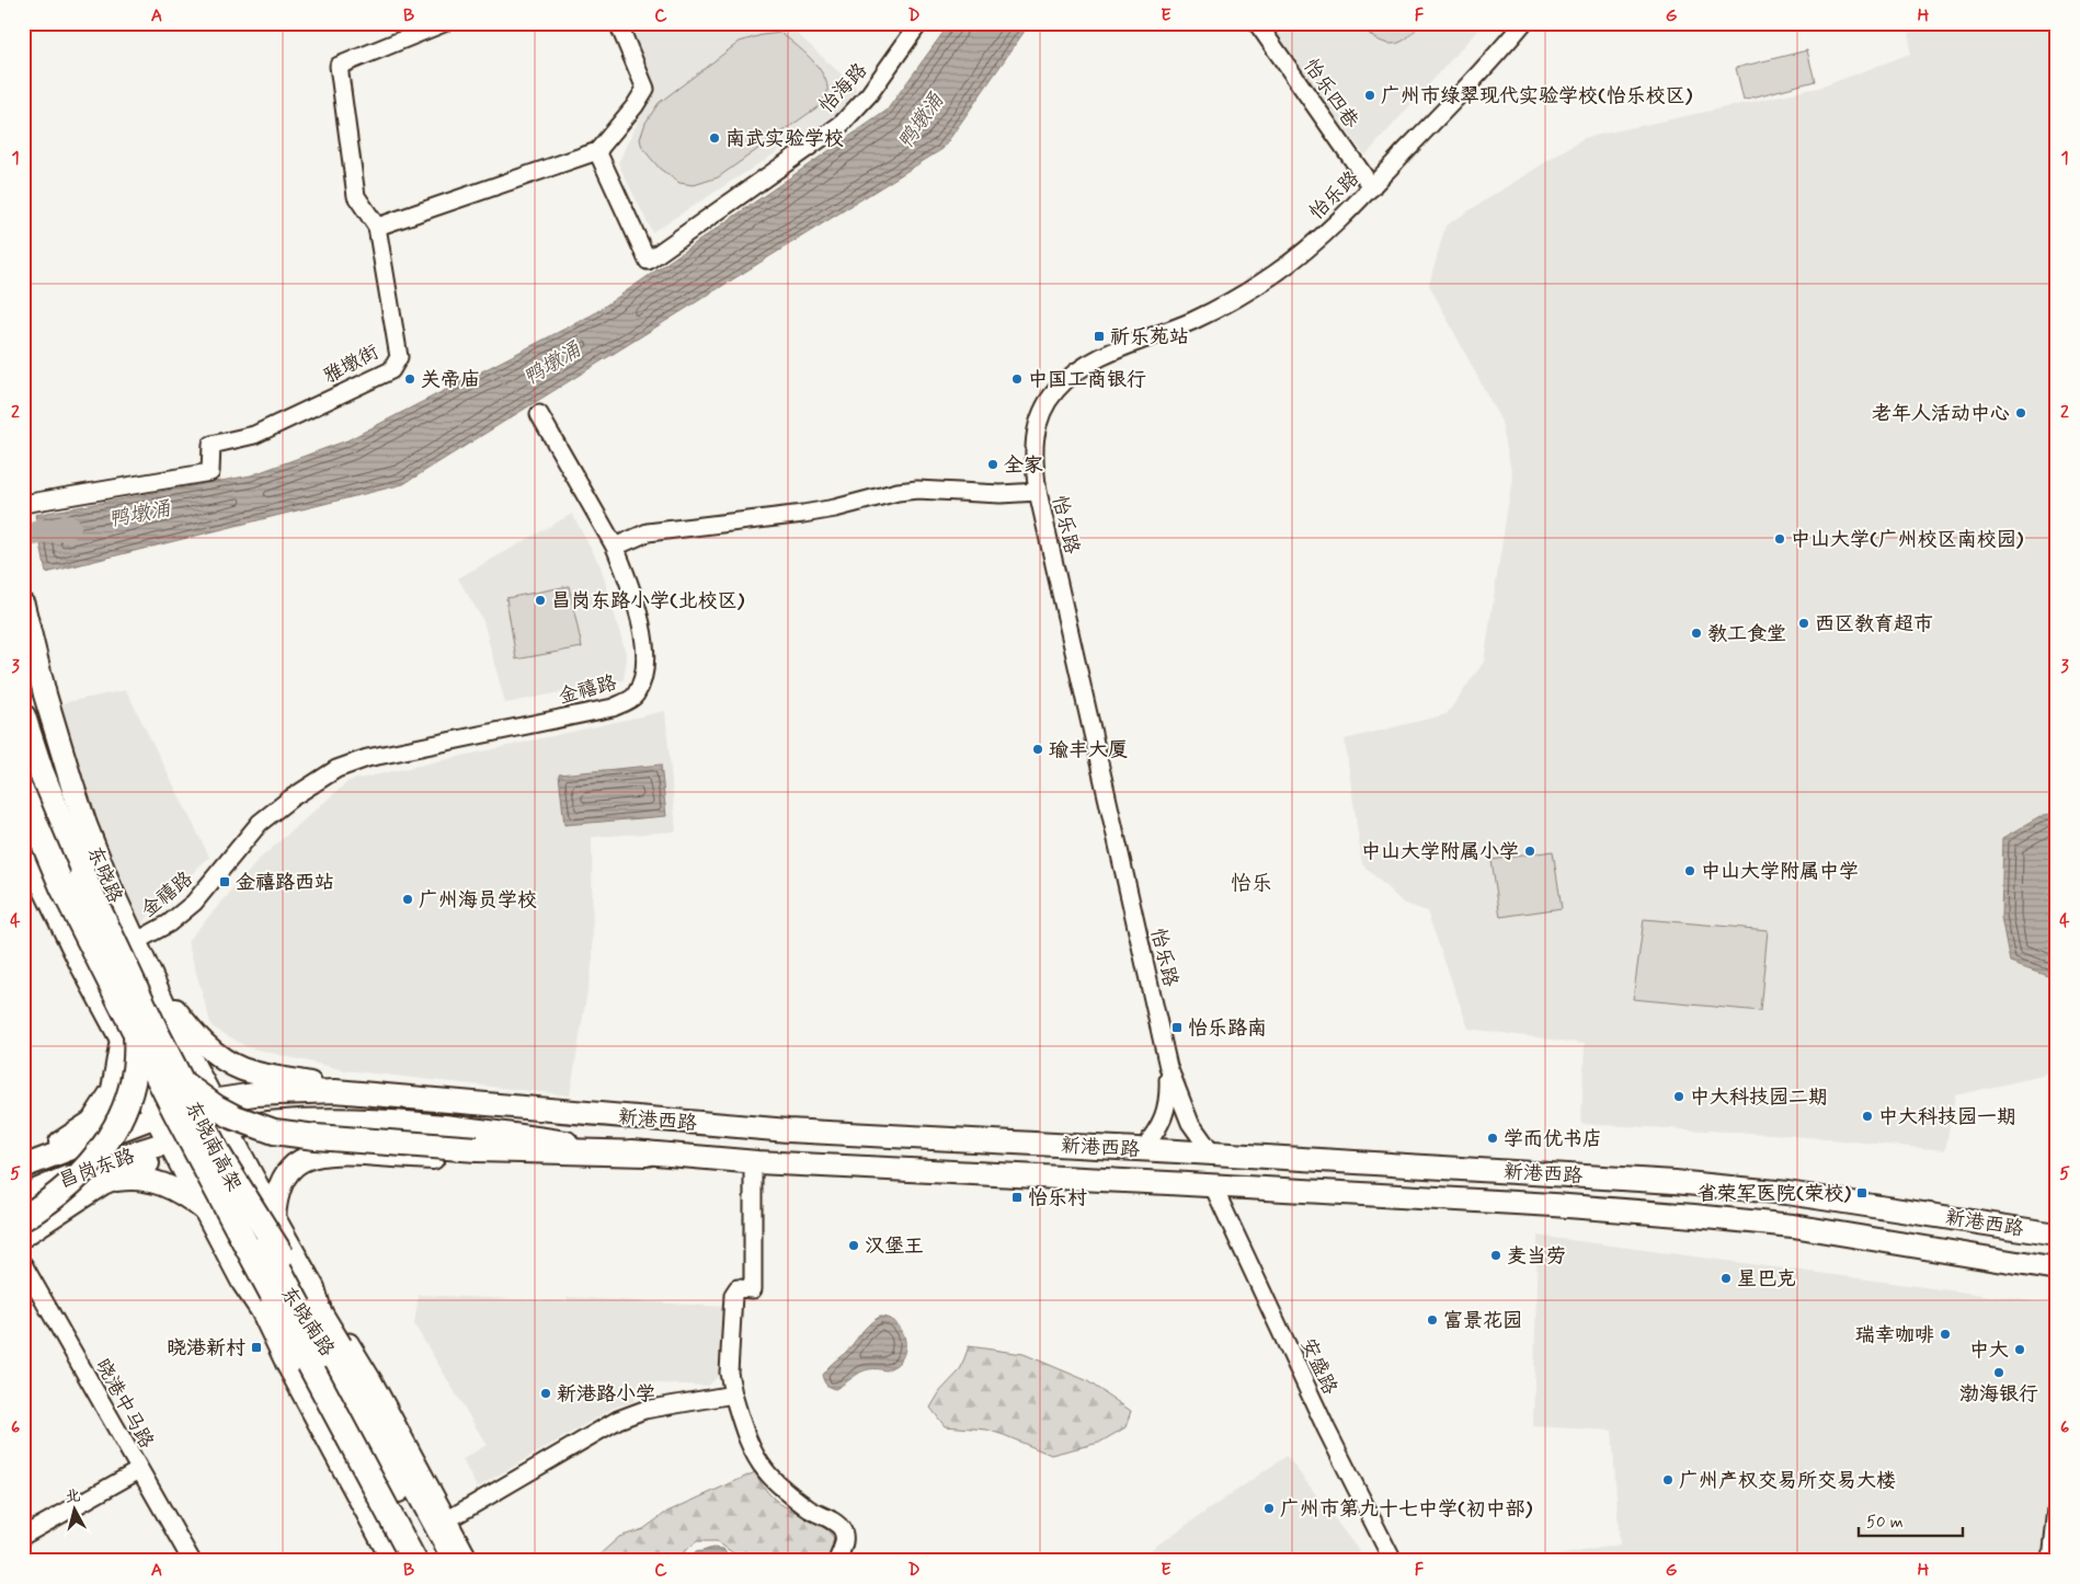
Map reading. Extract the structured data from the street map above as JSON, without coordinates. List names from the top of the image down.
{
  "streets": {
    "highway": ["东晓南高架"],
    "main road": [
      "东晓路",
      "新港西路",
      "昌岗东路",
      "东晓南路"
    ],
    "street": [
      "怡海路",
      "怡乐四巷",
      "怡乐路",
      "雅墩街",
      "金禧路",
      "安盛路",
      "晓港中马路"
    ]
  },
  "crossings": [
    ["怡乐四巷", "怡乐路"],
    ["金禧路", "东晓路"],
    ["东晓路", "新港西路"],
    ["东晓路", "东晓南高架"],
    ["东晓路", "昌岗东路"],
    ["东晓路", "东晓南路"],
    ["新港西路", "东晓南高架"],
    ["新港西路", "昌岗东路"],
    ["新港西路", "东晓南路"],
    ["新港西路", "安盛路"],
    ["东晓南高架", "昌岗东路"],
    ["东晓南高架", "东晓南路"],
    ["昌岗东路", "东晓南路"]
  ],
  "districts": ["怡乐"],
  "water": ["鸭墩涌"],
  "places": {
    "other": [
      "广州市绿翠现代实验学校(怡乐校区)",
      "南武实验学校",
      "关帝庙",
      "中国工商银行",
      "老年人活动中心",
      "全家",
      "中山大学(广州校区南校园)",
      "昌岗东路小学(北校区)",
      "西区教育超市",
      "教工食堂",
      "瑜丰大厦",
      "中山大学附属小学",
      "中山大学附属中学",
      "广州海员学校",
      "中大科技园二期",
      "中大科技园一期",
      "学而优书店",
      "汉堡王",
      "麦当劳",
      "星巴克",
      "富景花园",
      "瑞幸咖啡",
      "中大",
      "渤海银行",
      "新港路小学",
      "广州产权交易所交易大楼",
      "广州市第九十七中学(初中部)"
    ],
    "transit": [
      "祈乐苑站",
      "金禧路西站",
      "怡乐路南",
      "省荣军医院(荣校)",
      "怡乐村",
      "晓港新村"
    ]
  },
  "scale_bar": "50 m",
  "north": "top",
  "grid": {
    "columns": [
      "A",
      "B",
      "C",
      "D",
      "E",
      "F",
      "G",
      "H"
    ],
    "rows": [
      "1",
      "2",
      "3",
      "4",
      "5",
      "6"
    ]
  }
}
